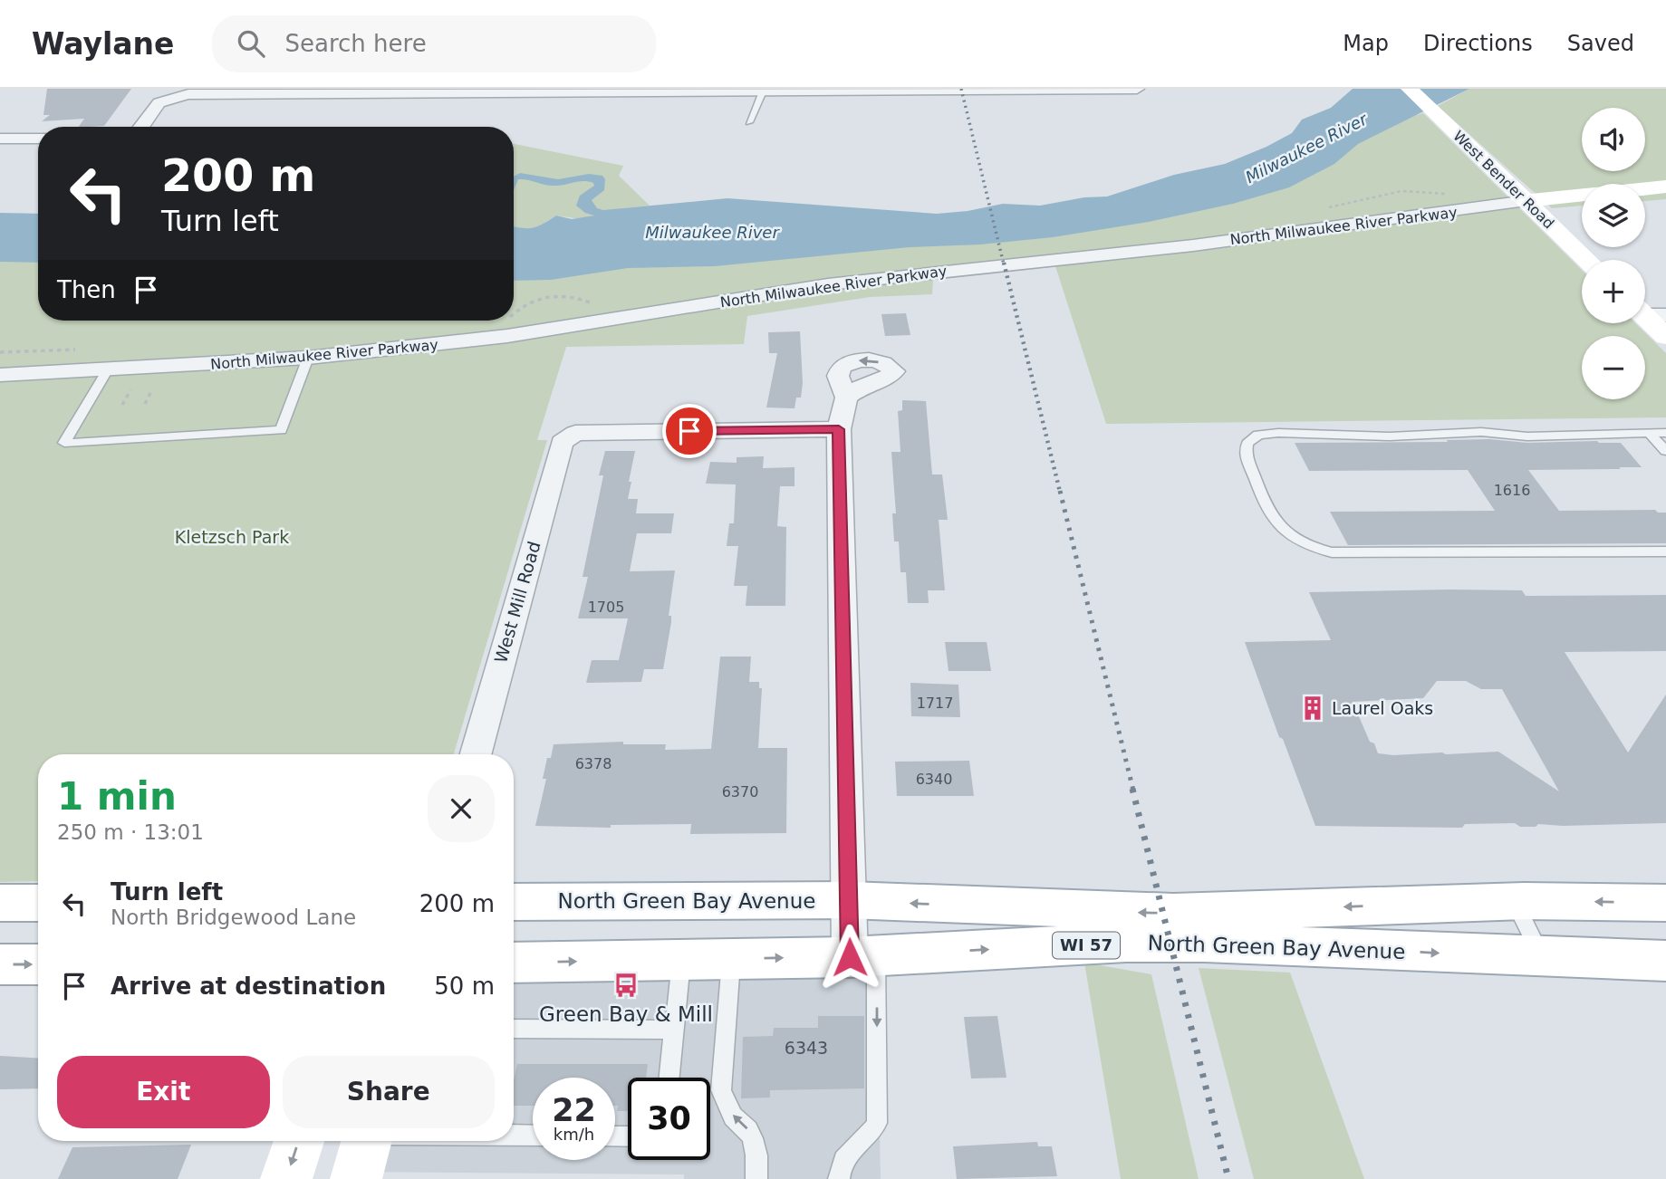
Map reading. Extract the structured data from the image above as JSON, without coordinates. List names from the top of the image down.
{
  "streets": {
    "main road": [
      "West Bender Road",
      "North Milwaukee River Parkway",
      "North Green Bay Avenue",
      "WI 57"
    ],
    "street": ["West Mill Road"]
  },
  "crossings": [
    ["West Bender Road", "North Milwaukee River Parkway"]
  ],
  "water": ["Milwaukee River"],
  "parks": ["Kletzsch Park"],
  "places": {
    "building": ["Laurel Oaks"],
    "bus stop": ["Green Bay & Mill"]
  },
  "house_numbers": [
    "1616",
    "1705",
    "1717",
    "6378",
    "6340",
    "6370",
    "6343"
  ],
  "page": {
    "header": "Waylane",
    "search": "Search here",
    "nav": ["Map", "Directions", "Saved"],
    "map_buttons": ["+", "−"],
    "turn": ["200 m", "Turn left"],
    "then": "Then",
    "heading": ["1 min", "250 m · 13:01"],
    "list": [
      {
        "name": "Turn left",
        "note": "North Bridgewood Lane",
        "value": "200 m"
      },
      {
        "name": "Arrive at destination",
        "value": "50 m"
      }
    ],
    "buttons": ["Exit", "Share"],
    "speed": "22 km/h",
    "limit": "30"
  }
}
